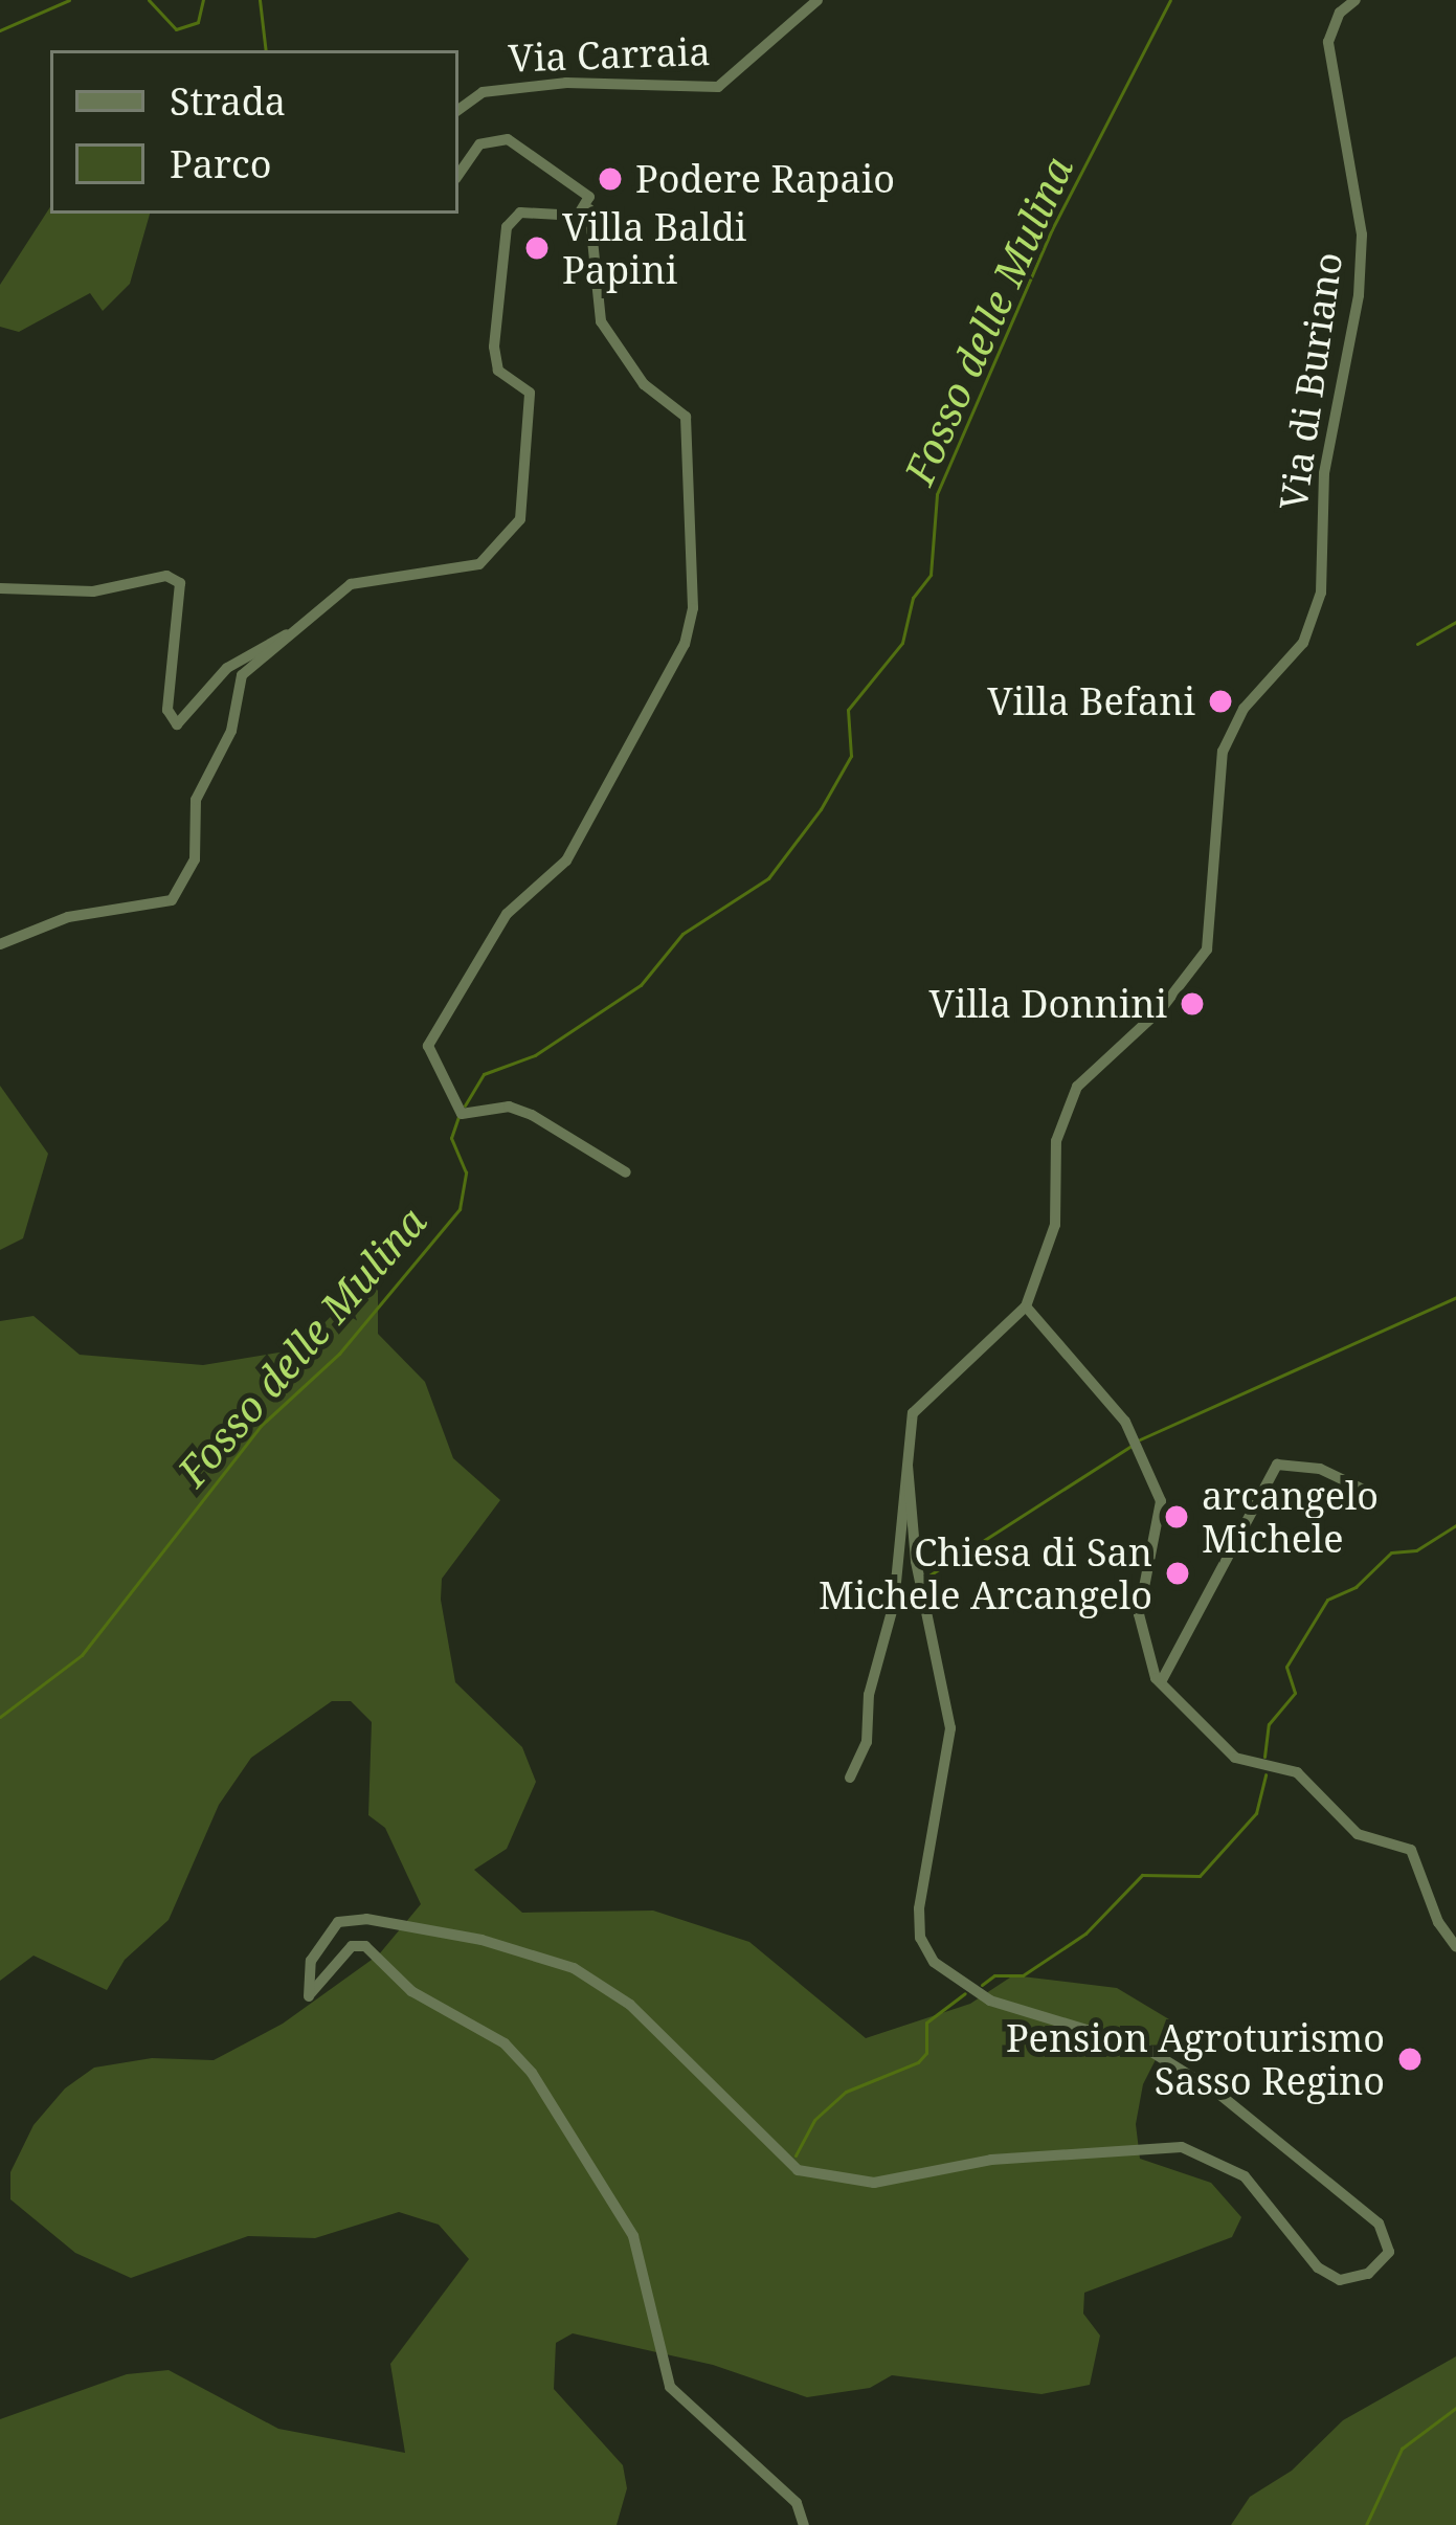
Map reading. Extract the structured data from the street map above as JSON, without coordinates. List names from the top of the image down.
{
  "streets": {
    "street": ["Via Carraia", "Via di Buriano"]
  },
  "water": ["Fosso delle Mulina"],
  "places": [
    "Podere Rapaio",
    "Villa Baldi Papini",
    "Villa Befani",
    "Villa Donnini",
    "arcangelo Michele",
    "Chiesa di San Michele Arcangelo",
    "Pension Agroturismo Sasso Regino"
  ],
  "legend": ["Strada", "Parco"]
}
